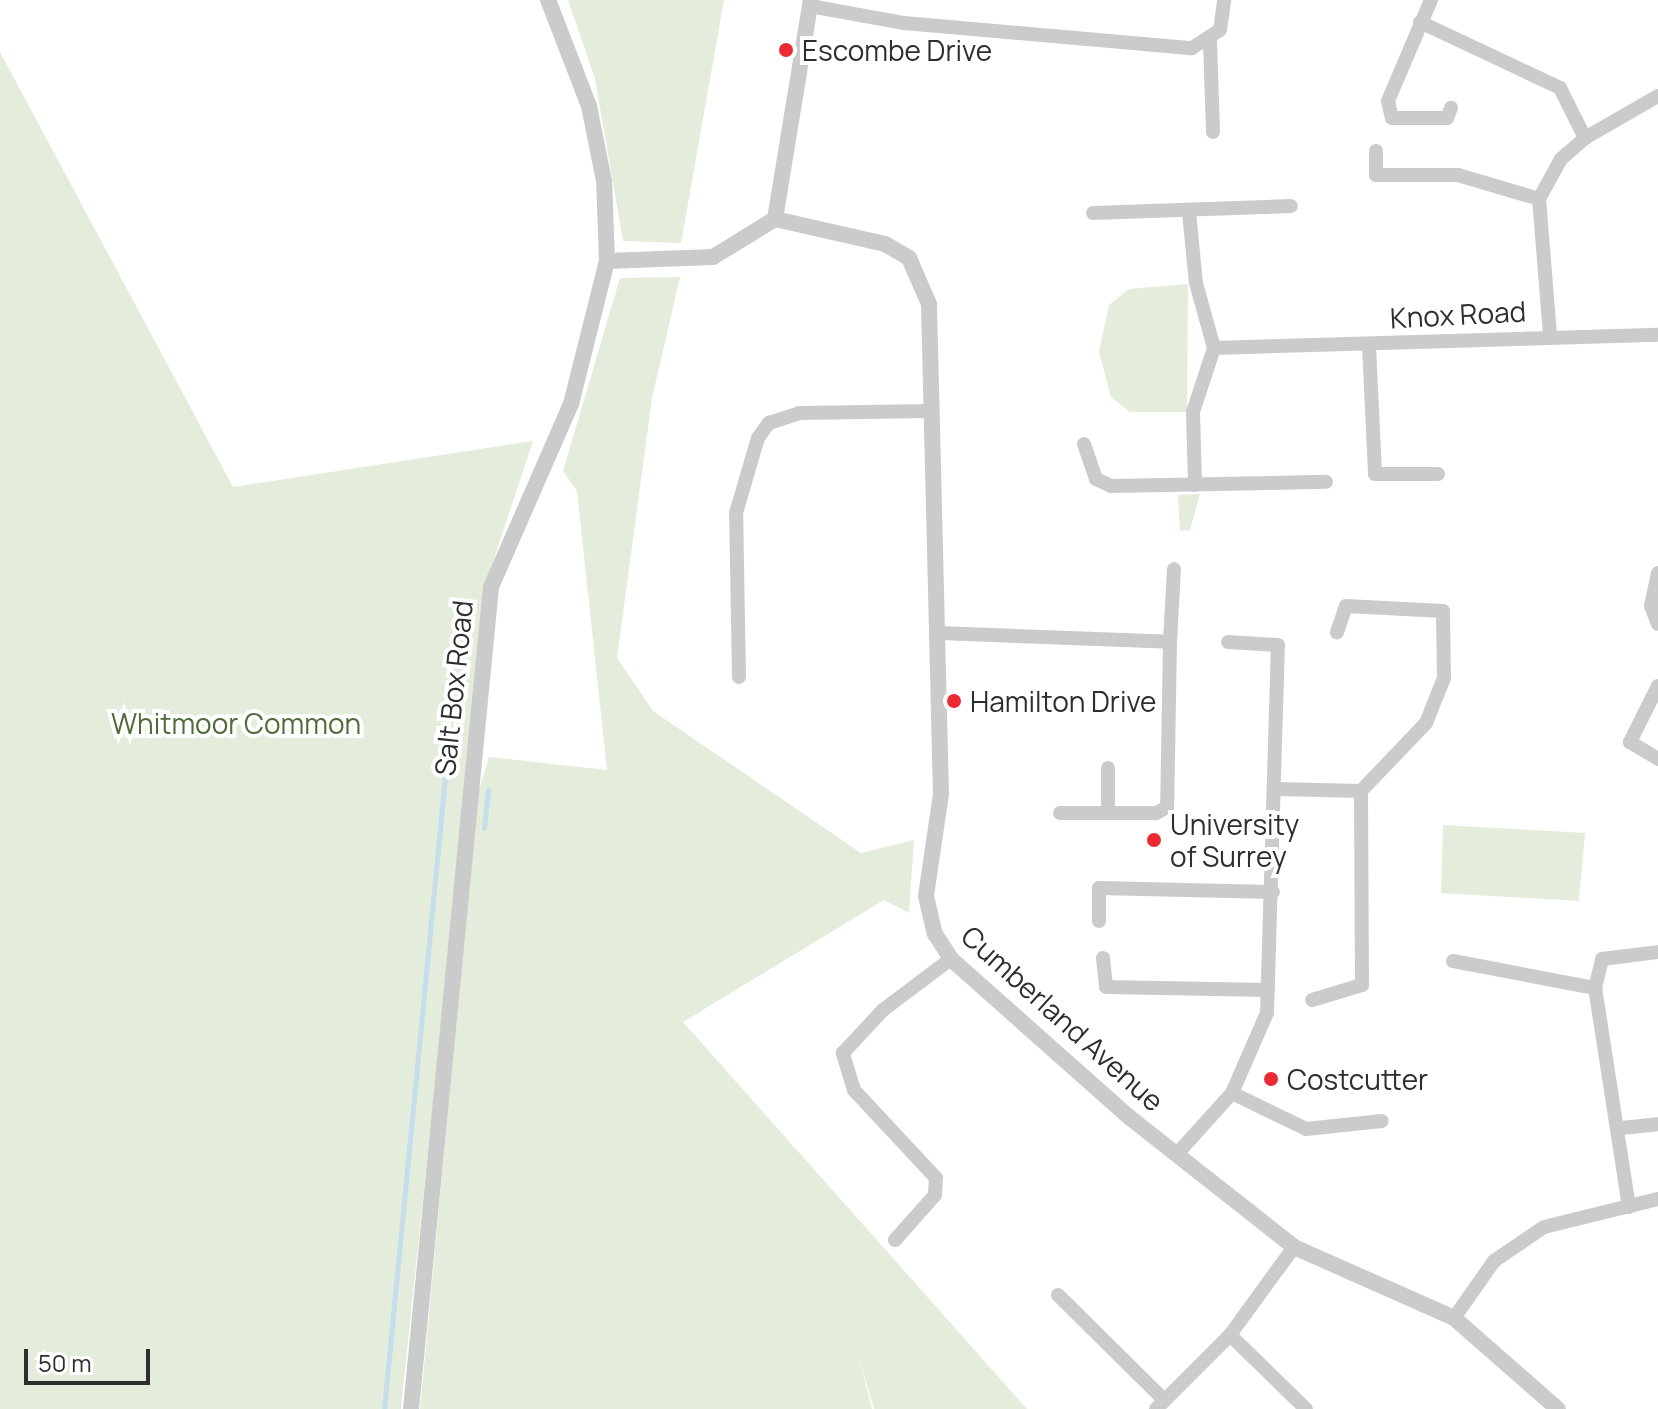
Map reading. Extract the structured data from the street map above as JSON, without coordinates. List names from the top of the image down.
{
  "streets": {
    "street": ["Knox Road", "Salt Box Road", "Cumberland Avenue"]
  },
  "parks": ["Whitmoor Common"],
  "places": [
    "Escombe Drive",
    "Hamilton Drive",
    "University of Surrey",
    "Costcutter"
  ],
  "scale_bar": "50 m"
}
